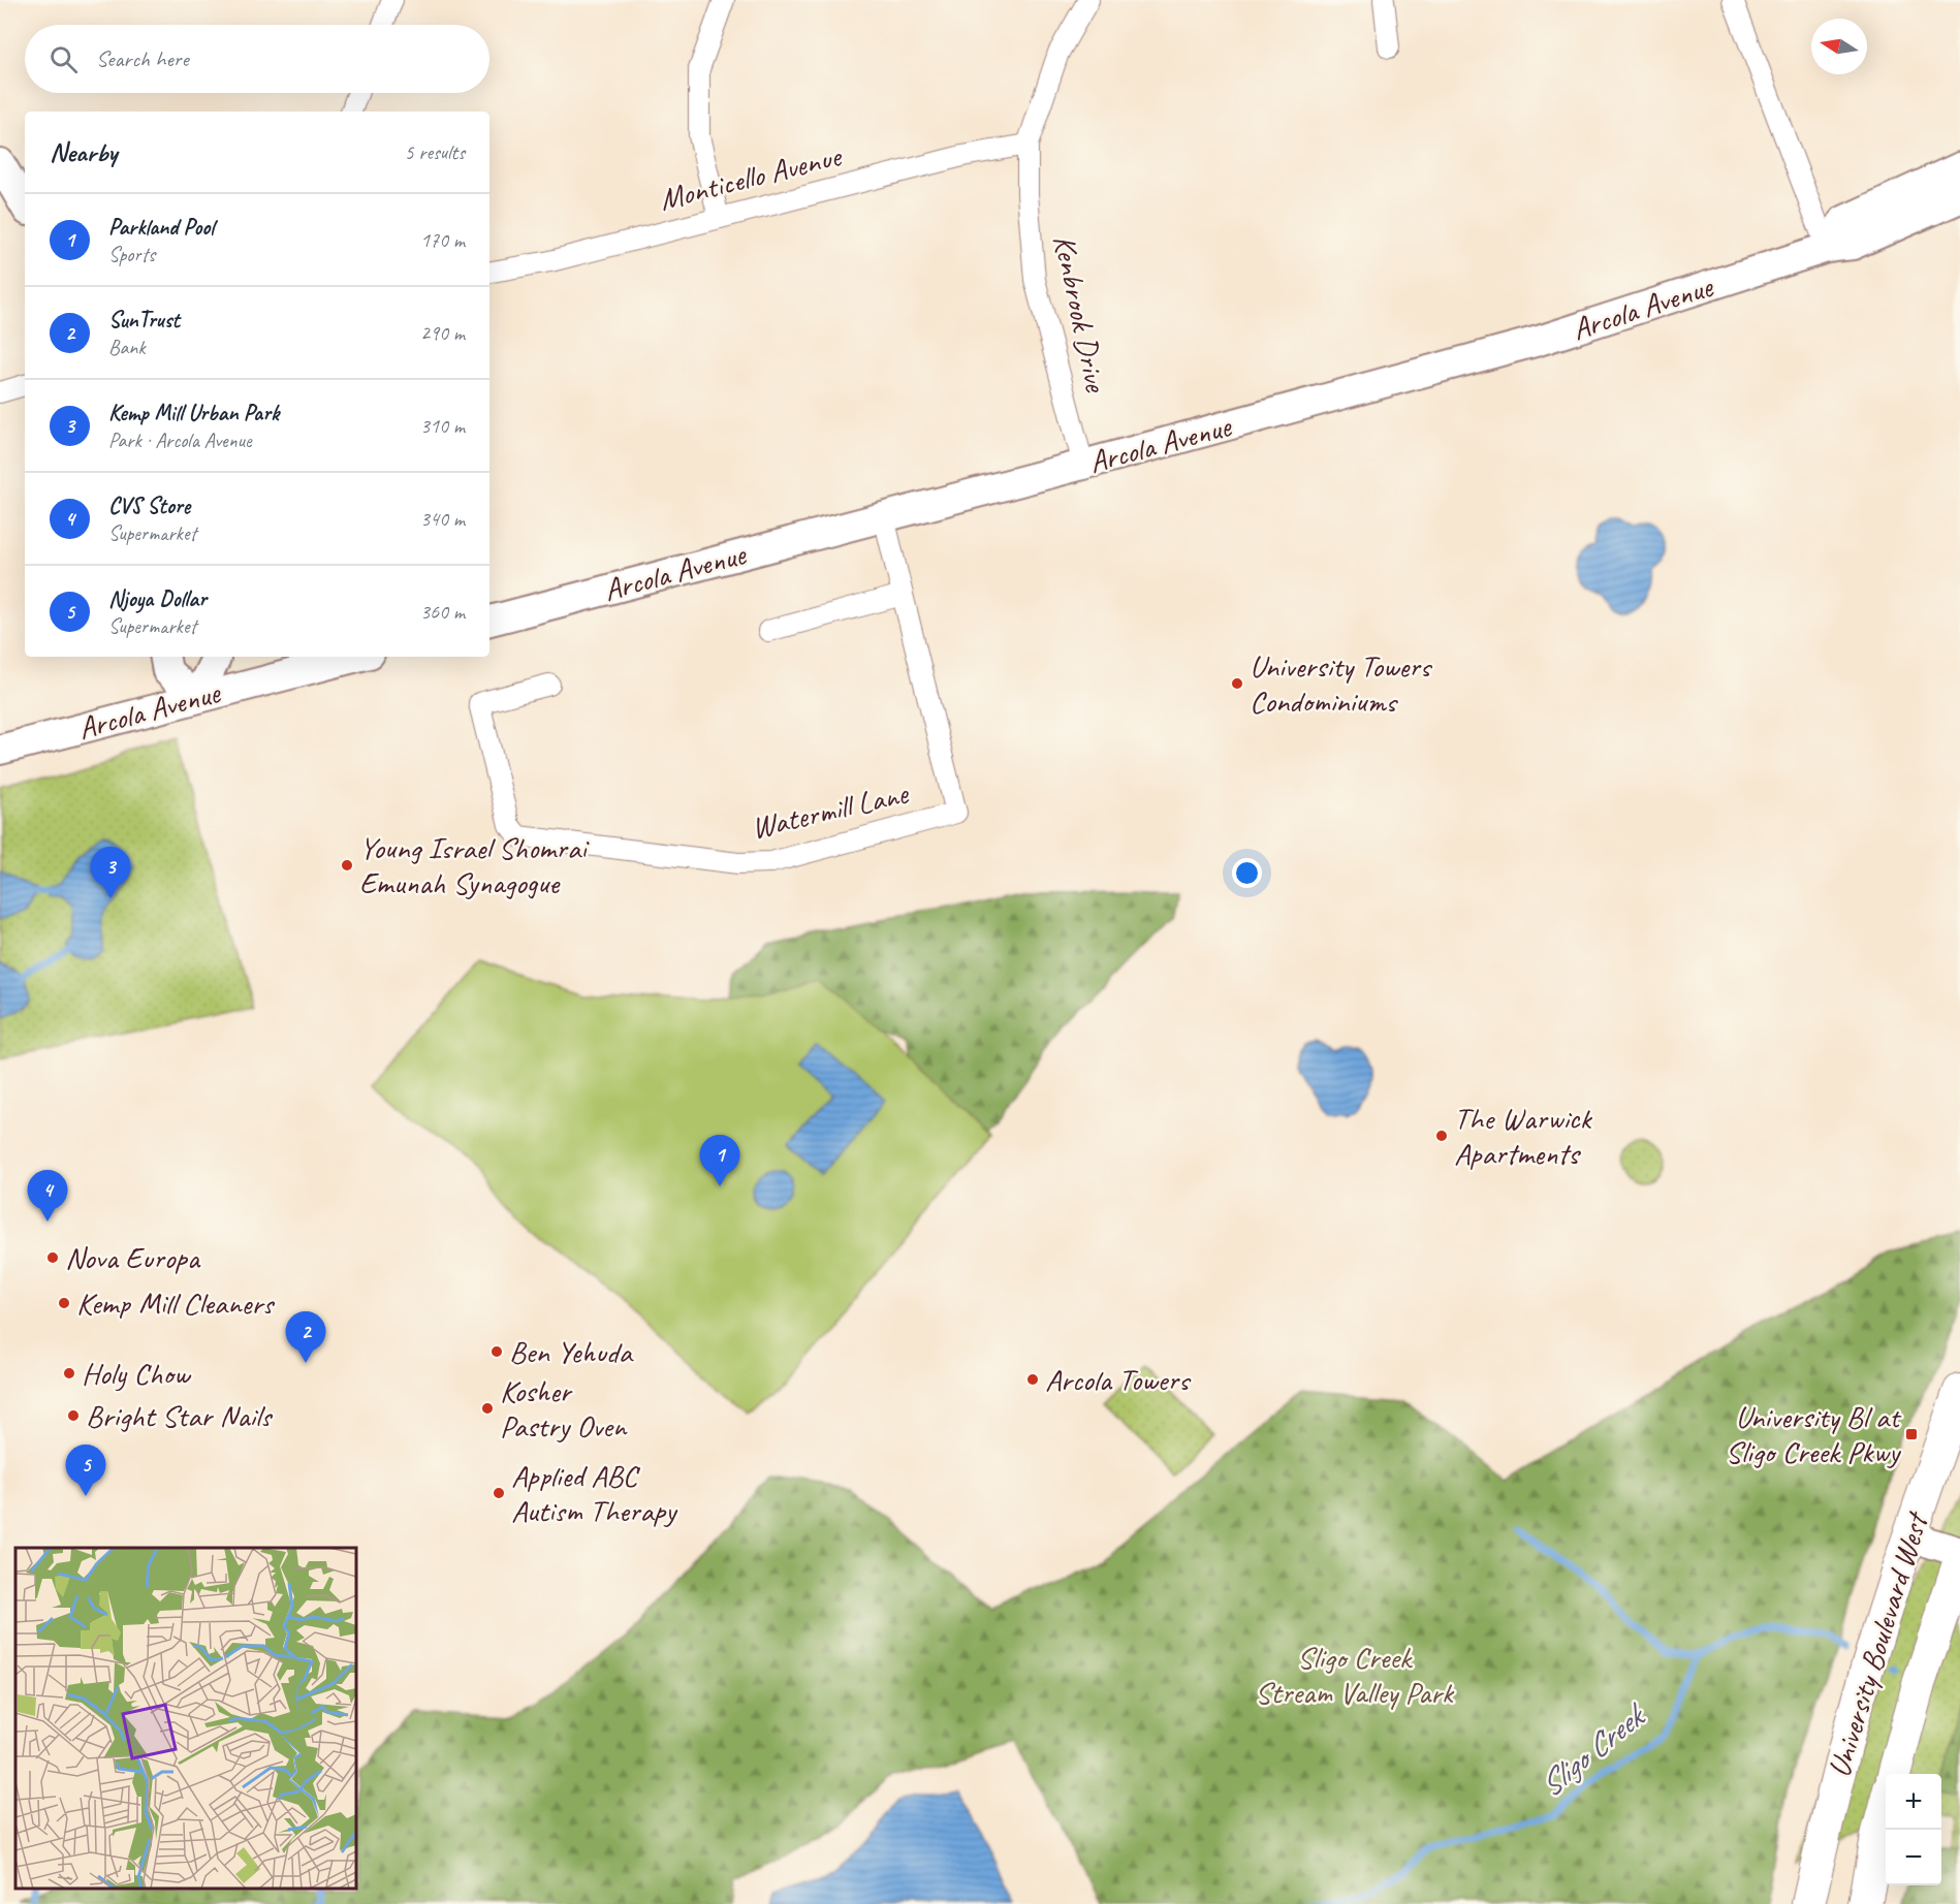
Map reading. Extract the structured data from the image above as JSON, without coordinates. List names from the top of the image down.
{
  "streets": {
    "main road": ["University Boulevard West"],
    "street": [
      "Monticello Avenue",
      "Arcola Avenue",
      "Kenbrook Drive",
      "Watermill Lane"
    ]
  },
  "crossings": [
    ["Monticello Avenue", "Kenbrook Drive"],
    ["Arcola Avenue", "Kenbrook Drive"],
    ["Arcola Avenue", "Watermill Lane"]
  ],
  "water": ["Sligo Creek"],
  "parks": ["Sligo Creek Stream Valley Park"],
  "places": {
    "other": [
      "University Towers Condominiums",
      "Young Israel Shomrai Emunah Synagogue",
      "The Warwick Apartments",
      "Nova Europa",
      "Kemp Mill Cleaners",
      "Ben Yehuda",
      "Holy Chow",
      "Arcola Towers",
      "Kosher Pastry Oven",
      "Bright Star Nails",
      "Applied ABC Autism Therapy"
    ],
    "transit": ["University Bl at Sligo Creek Pkwy"]
  },
  "north": "left",
  "page": {
    "search": "Search here",
    "heading": ["Nearby", "5 results"],
    "list": [
      {
        "mark": "1",
        "name": "Parkland Pool",
        "note": "Sports",
        "value": "170 m"
      },
      {
        "mark": "2",
        "name": "SunTrust",
        "note": "Bank",
        "value": "290 m"
      },
      {
        "mark": "3",
        "name": "Kemp Mill Urban Park",
        "note": "Park · Arcola Avenue",
        "value": "310 m"
      },
      {
        "mark": "4",
        "name": "CVS Store",
        "note": "Supermarket",
        "value": "340 m"
      },
      {
        "mark": "5",
        "name": "Njoya Dollar",
        "note": "Supermarket",
        "value": "360 m"
      }
    ],
    "pins": [
      "3",
      "1",
      "4",
      "2",
      "5"
    ],
    "map_buttons": ["+", "−"]
  }
}
